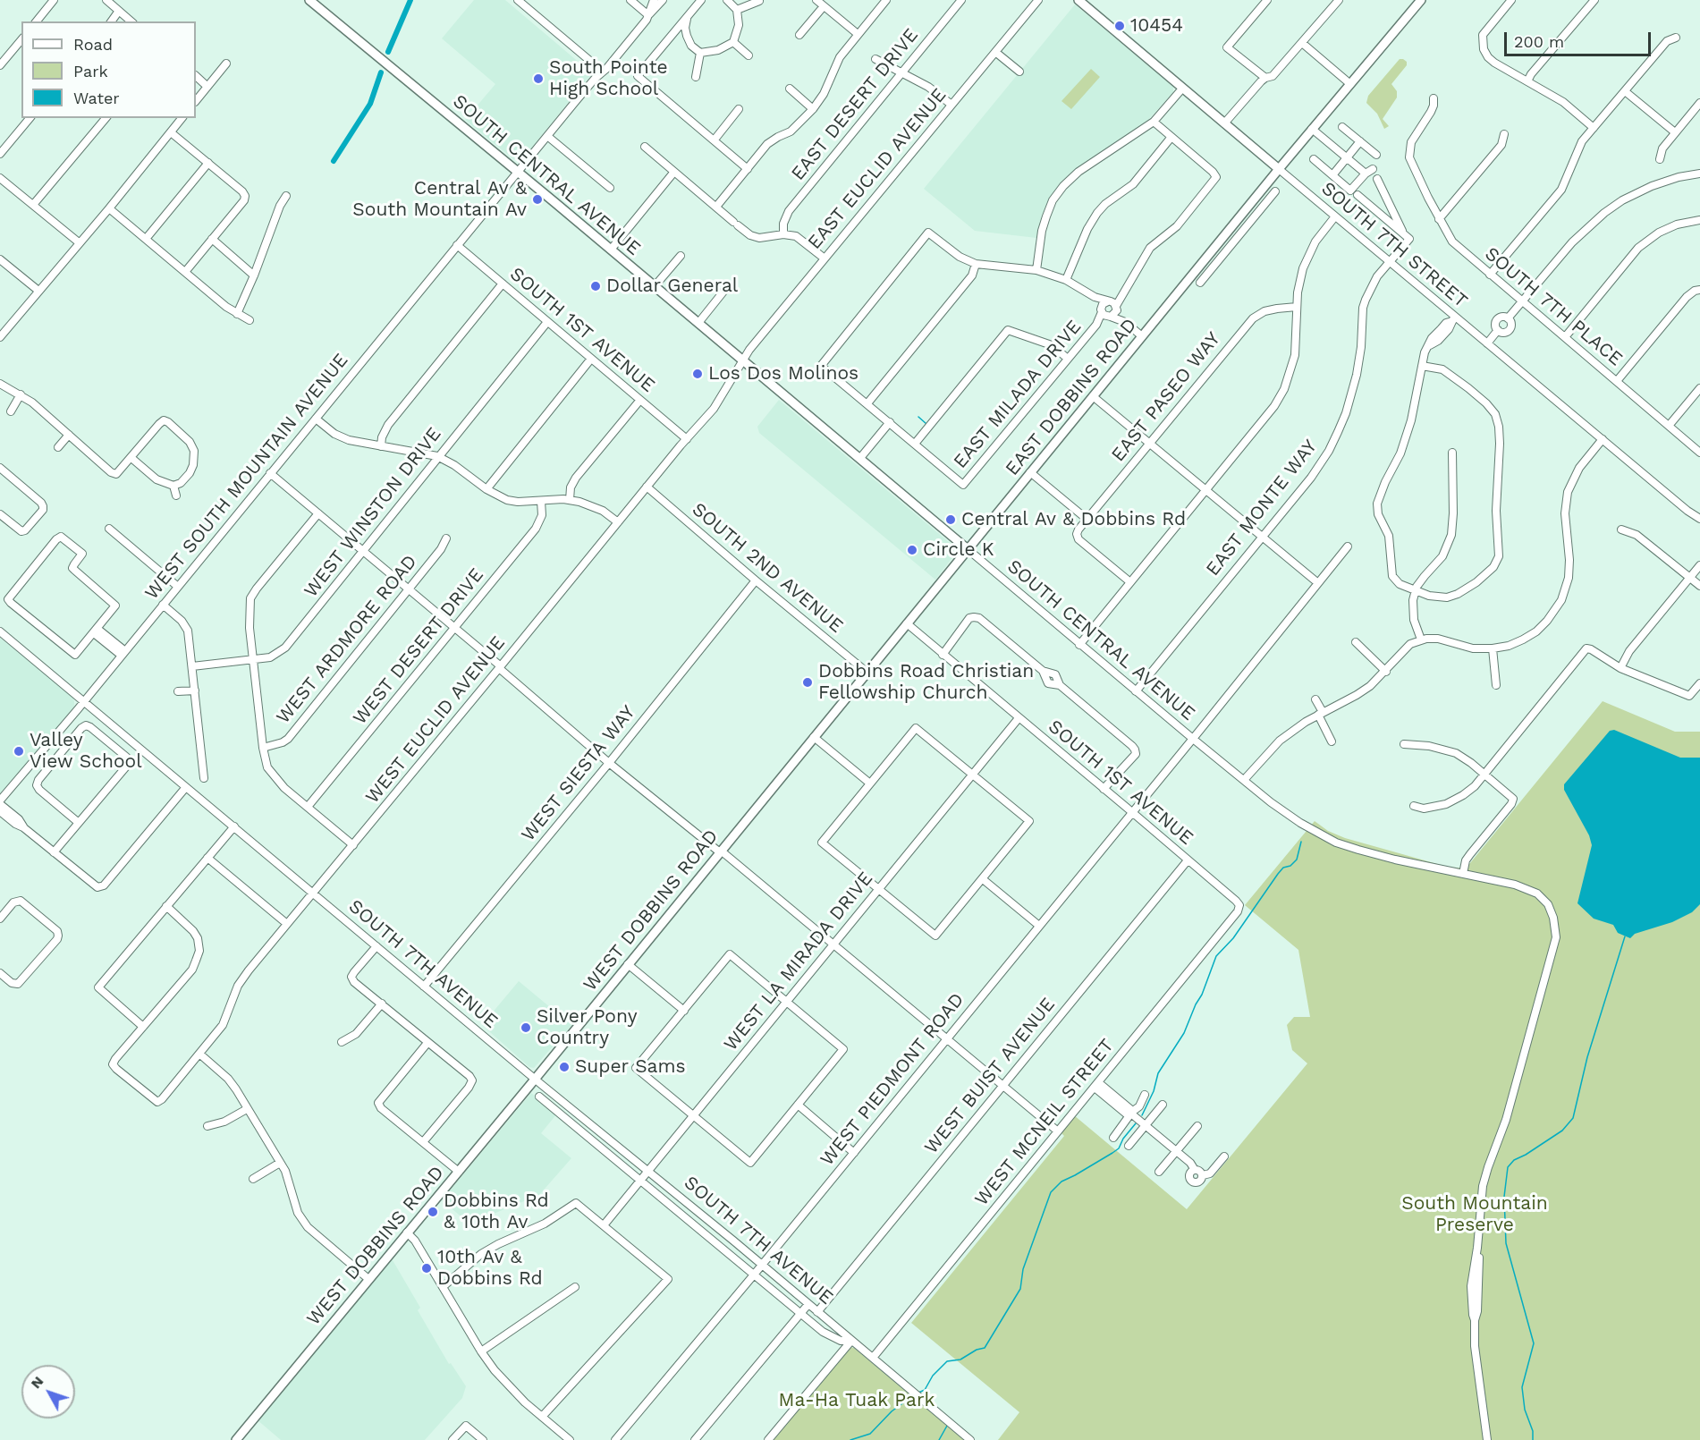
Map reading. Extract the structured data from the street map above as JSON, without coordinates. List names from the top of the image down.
{
  "streets": {
    "main road": [
      "SOUTH CENTRAL AVENUE",
      "SOUTH 7TH STREET",
      "EAST DOBBINS ROAD",
      "WEST DOBBINS ROAD"
    ],
    "street": [
      "EAST DESERT DRIVE",
      "EAST EUCLID AVENUE",
      "SOUTH 7TH PLACE",
      "SOUTH 1ST AVENUE",
      "EAST MILADA DRIVE",
      "EAST PASEO WAY",
      "WEST SOUTH MOUNTAIN AVENUE",
      "EAST MONTE WAY",
      "WEST WINSTON DRIVE",
      "SOUTH 2ND AVENUE",
      "WEST ARDMORE ROAD",
      "WEST DESERT DRIVE",
      "WEST EUCLID AVENUE",
      "WEST SIESTA WAY",
      "WEST LA MIRADA DRIVE",
      "SOUTH 7TH AVENUE",
      "WEST BUIST AVENUE",
      "WEST PIEDMONT ROAD",
      "WEST MCNEIL STREET"
    ]
  },
  "crossings": [
    ["EAST EUCLID AVENUE", "SOUTH CENTRAL AVENUE"],
    ["EAST EUCLID AVENUE", "WEST EUCLID AVENUE"],
    ["SOUTH CENTRAL AVENUE", "EAST DOBBINS ROAD"],
    ["SOUTH CENTRAL AVENUE", "WEST SOUTH MOUNTAIN AVENUE"],
    ["SOUTH CENTRAL AVENUE", "EAST MONTE WAY"],
    ["SOUTH CENTRAL AVENUE", "WEST EUCLID AVENUE"],
    ["SOUTH CENTRAL AVENUE", "WEST DOBBINS ROAD"],
    ["SOUTH CENTRAL AVENUE", "WEST PIEDMONT ROAD"],
    ["SOUTH 7TH STREET", "EAST DOBBINS ROAD"],
    ["SOUTH 7TH STREET", "EAST MONTE WAY"],
    ["SOUTH 1ST AVENUE", "WEST SOUTH MOUNTAIN AVENUE"],
    ["SOUTH 1ST AVENUE", "WEST WINSTON DRIVE"],
    ["SOUTH 1ST AVENUE", "WEST EUCLID AVENUE"],
    ["SOUTH 1ST AVENUE", "WEST DOBBINS ROAD"],
    ["SOUTH 1ST AVENUE", "WEST LA MIRADA DRIVE"],
    ["SOUTH 1ST AVENUE", "WEST BUIST AVENUE"],
    ["SOUTH 1ST AVENUE", "WEST PIEDMONT ROAD"],
    ["SOUTH 1ST AVENUE", "WEST MCNEIL STREET"],
    ["EAST DOBBINS ROAD", "WEST DOBBINS ROAD"],
    ["WEST SOUTH MOUNTAIN AVENUE", "SOUTH 7TH AVENUE"],
    ["SOUTH 2ND AVENUE", "WEST EUCLID AVENUE"],
    ["SOUTH 2ND AVENUE", "WEST SIESTA WAY"],
    ["SOUTH 2ND AVENUE", "WEST DOBBINS ROAD"],
    ["WEST EUCLID AVENUE", "SOUTH 7TH AVENUE"],
    ["WEST SIESTA WAY", "SOUTH 7TH AVENUE"],
    ["WEST DOBBINS ROAD", "SOUTH 7TH AVENUE"],
    ["WEST LA MIRADA DRIVE", "SOUTH 7TH AVENUE"],
    ["SOUTH 7TH AVENUE", "WEST BUIST AVENUE"],
    ["SOUTH 7TH AVENUE", "WEST PIEDMONT ROAD"],
    ["SOUTH 7TH AVENUE", "WEST MCNEIL STREET"]
  ],
  "parks": ["South Mountain Preserve", "Ma-Ha Tuak Park"],
  "places": [
    "10454",
    "South Pointe High School",
    "Central Av & South Mountain Av",
    "Dollar General",
    "Los Dos Molinos",
    "Central Av & Dobbins Rd",
    "Circle K",
    "Dobbins Road Christian Fellowship Church",
    "Valley View School",
    "Silver Pony Country",
    "Super Sams",
    "Dobbins Rd & 10th Av",
    "10th Av & Dobbins Rd"
  ],
  "legend": ["Road", "Park", "Water"],
  "scale_bar": "200 m",
  "north": "top left"
}
